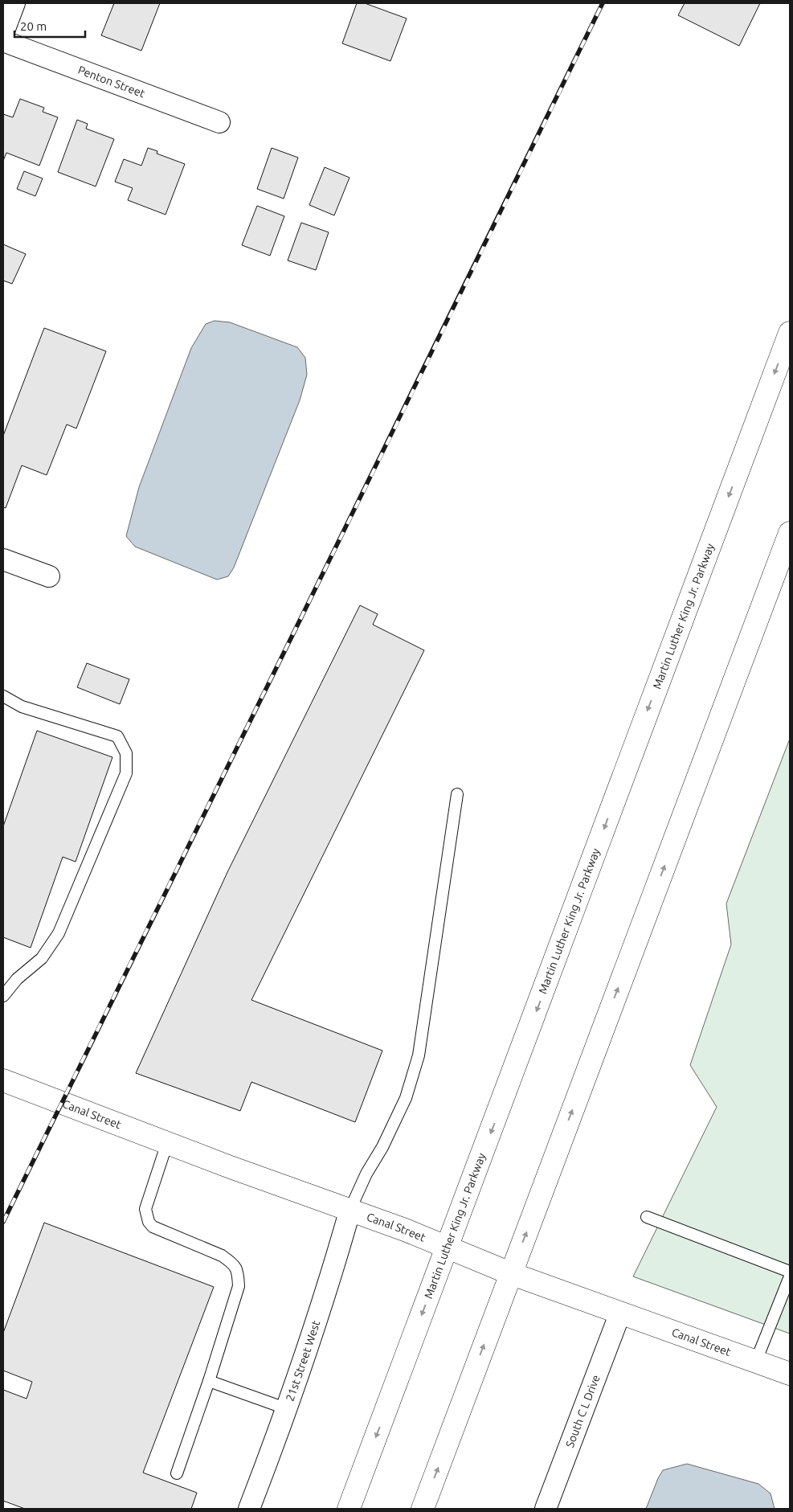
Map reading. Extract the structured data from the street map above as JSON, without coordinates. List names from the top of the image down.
{
  "streets": {
    "main road": ["Martin Luther King Jr. Parkway", "Canal Street"],
    "street": ["Penton Street", "21st Street West", "South C L Drive"]
  },
  "crossings": [
    ["Martin Luther King Jr. Parkway", "Canal Street"],
    ["Canal Street", "21st Street West"],
    ["Canal Street", "South C L Drive"]
  ],
  "scale_bar": "20 m"
}
